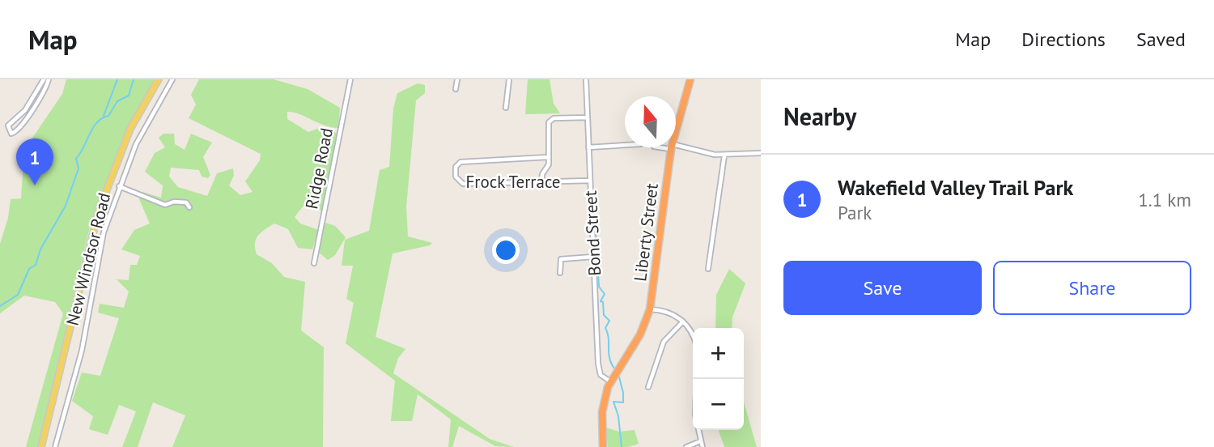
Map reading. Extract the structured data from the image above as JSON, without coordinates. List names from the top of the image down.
{
  "streets": {
    "highway": ["Liberty Street"],
    "main road": ["New Windsor Road"],
    "street": ["Ridge Road", "Frock Terrace", "Bond Street"]
  },
  "crossings": [
    ["Frock Terrace", "Bond Street"],
    ["Liberty Street", "Bond Street"]
  ],
  "north": "top",
  "page": {
    "header": "Map",
    "nav": ["Map", "Directions", "Saved"],
    "heading": "Nearby",
    "pins": "1",
    "list": [
      {
        "mark": "1",
        "name": "Wakefield Valley Trail Park",
        "note": "Park",
        "value": "1.1 km"
      }
    ],
    "buttons": ["Save", "Share"],
    "map_buttons": ["+", "−"]
  }
}
